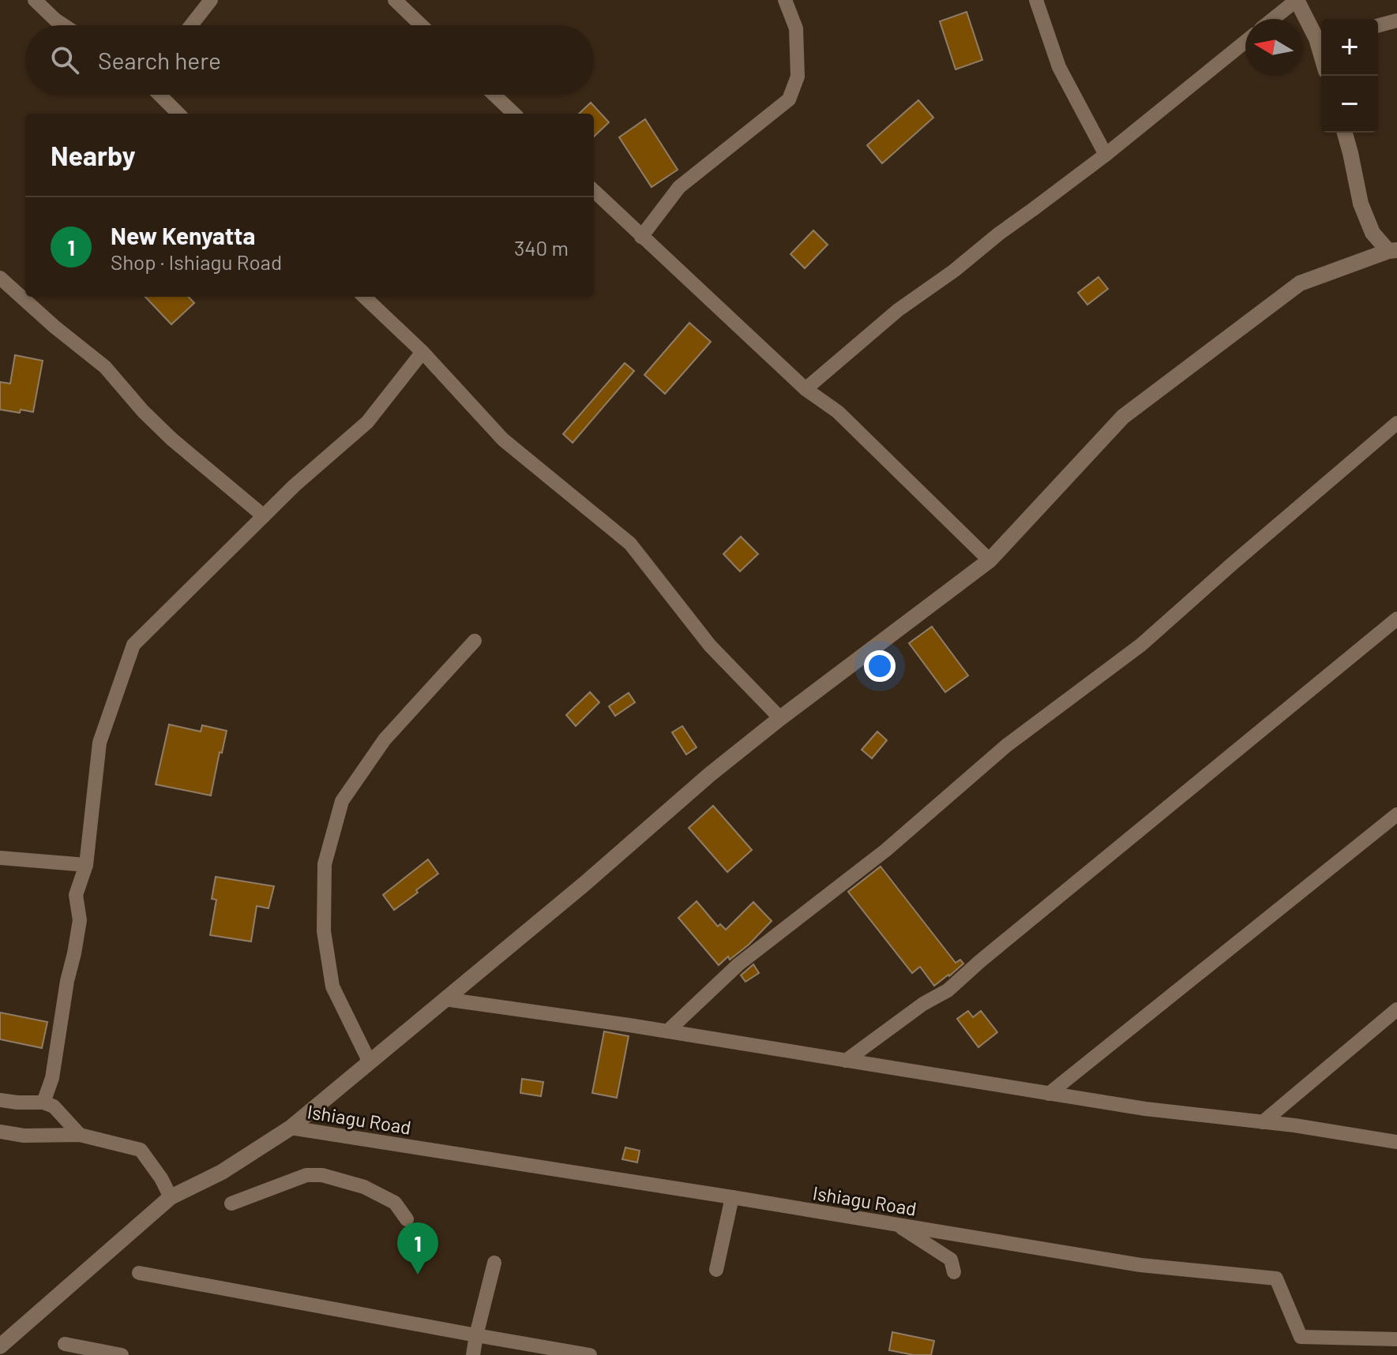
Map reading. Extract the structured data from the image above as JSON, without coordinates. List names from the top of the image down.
{
  "streets": {
    "street": ["Ishiagu Road"]
  },
  "north": "left",
  "page": {
    "map_buttons": ["+", "−"],
    "search": "Search here",
    "heading": "Nearby",
    "list": [
      {
        "mark": "1",
        "name": "New Kenyatta",
        "note": "Shop · Ishiagu Road",
        "value": "340 m"
      }
    ],
    "pins": "1"
  }
}
